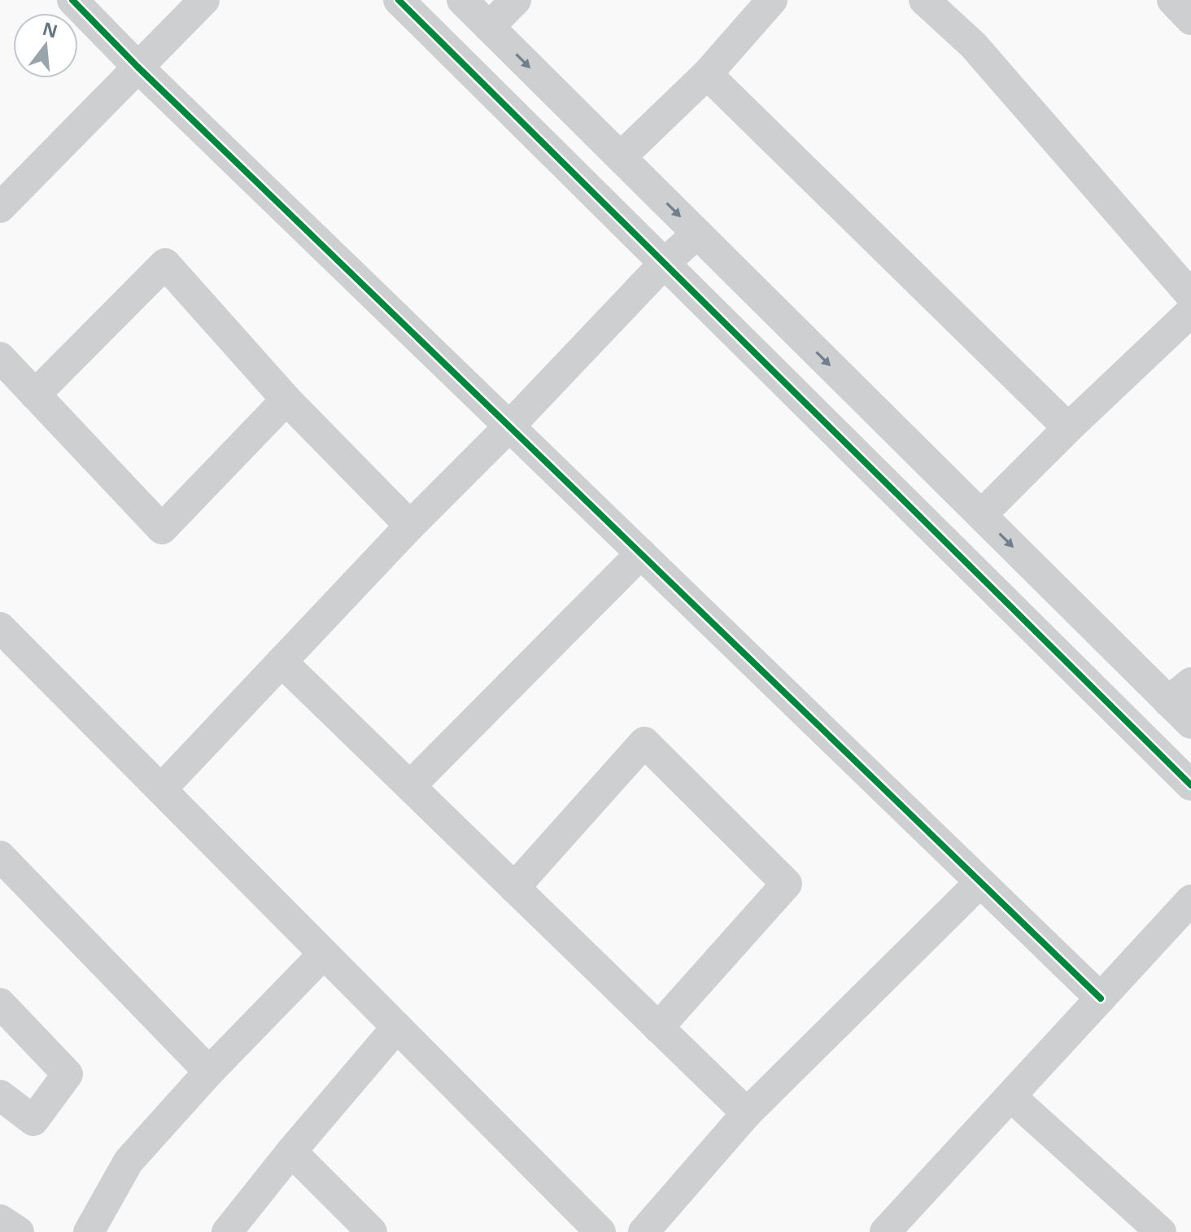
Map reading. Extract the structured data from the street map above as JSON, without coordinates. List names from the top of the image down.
{
  "north": "top"
}
